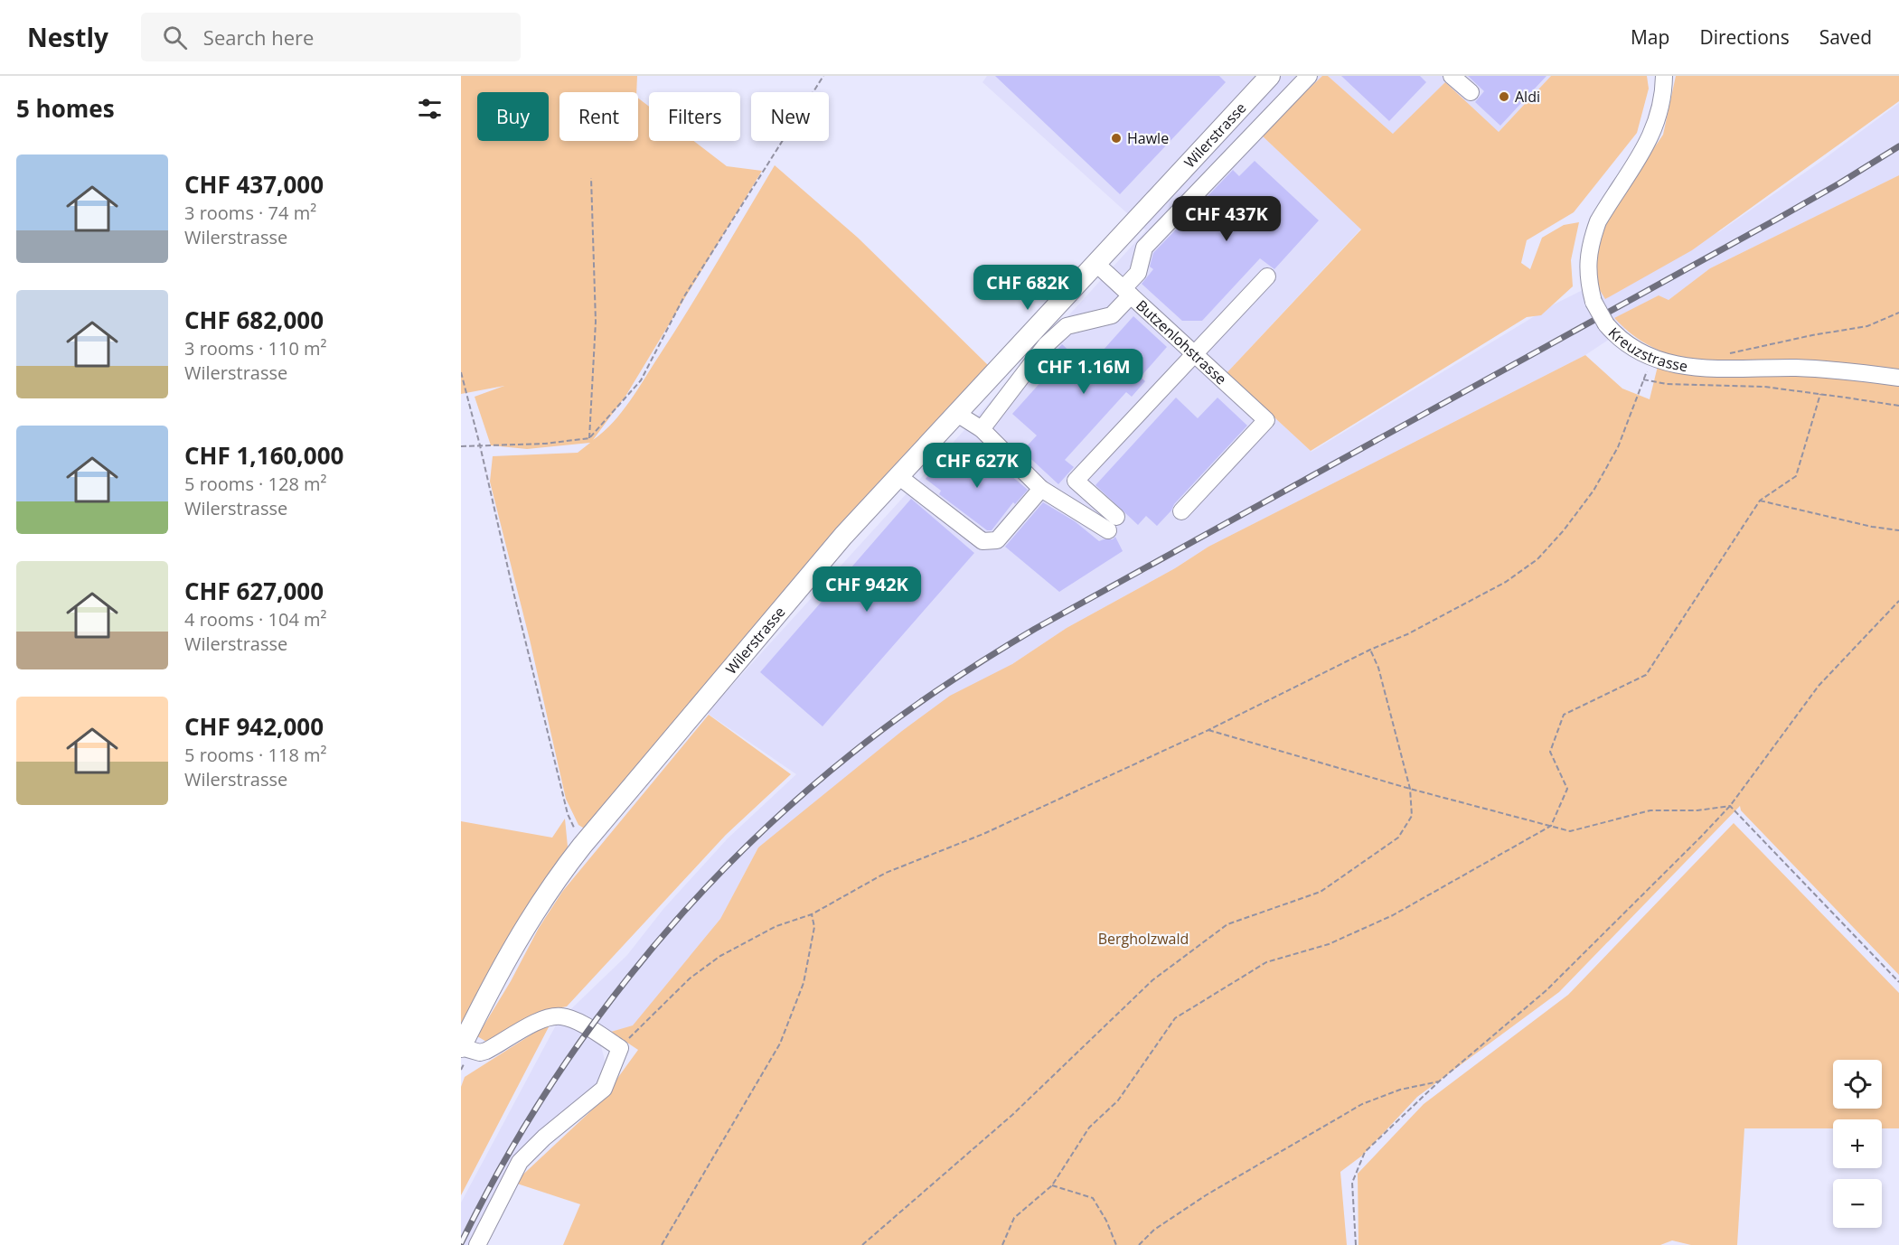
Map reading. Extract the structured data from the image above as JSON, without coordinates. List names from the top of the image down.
{
  "streets": {
    "main road": ["Wilerstrasse"],
    "street": ["Butzenlohstrasse", "Kreuzstrasse"]
  },
  "crossings": [
    ["Wilerstrasse", "Butzenlohstrasse"]
  ],
  "parks": ["Bergholzwald"],
  "places": ["Aldi", "Hawle"],
  "page": {
    "header": "Nestly",
    "search": "Search here",
    "nav": ["Map", "Directions", "Saved"],
    "heading": "5 homes",
    "chip": [
      "Buy",
      "Rent",
      "Filters",
      "New"
    ],
    "list": [
      {
        "name": "CHF 437,000",
        "note": "3 rooms · 74 m² · Wilerstrasse"
      },
      {
        "name": "CHF 682,000",
        "note": "3 rooms · 110 m² · Wilerstrasse"
      },
      {
        "name": "CHF 1,160,000",
        "note": "5 rooms · 128 m² · Wilerstrasse"
      },
      {
        "name": "CHF 627,000",
        "note": "4 rooms · 104 m² · Wilerstrasse"
      },
      {
        "name": "CHF 942,000",
        "note": "5 rooms · 118 m² · Wilerstrasse"
      }
    ],
    "price": [
      "CHF 437K",
      "CHF 682K",
      "CHF 1.16M",
      "CHF 627K",
      "CHF 942K"
    ],
    "map_buttons": ["+", "−"]
  }
}
